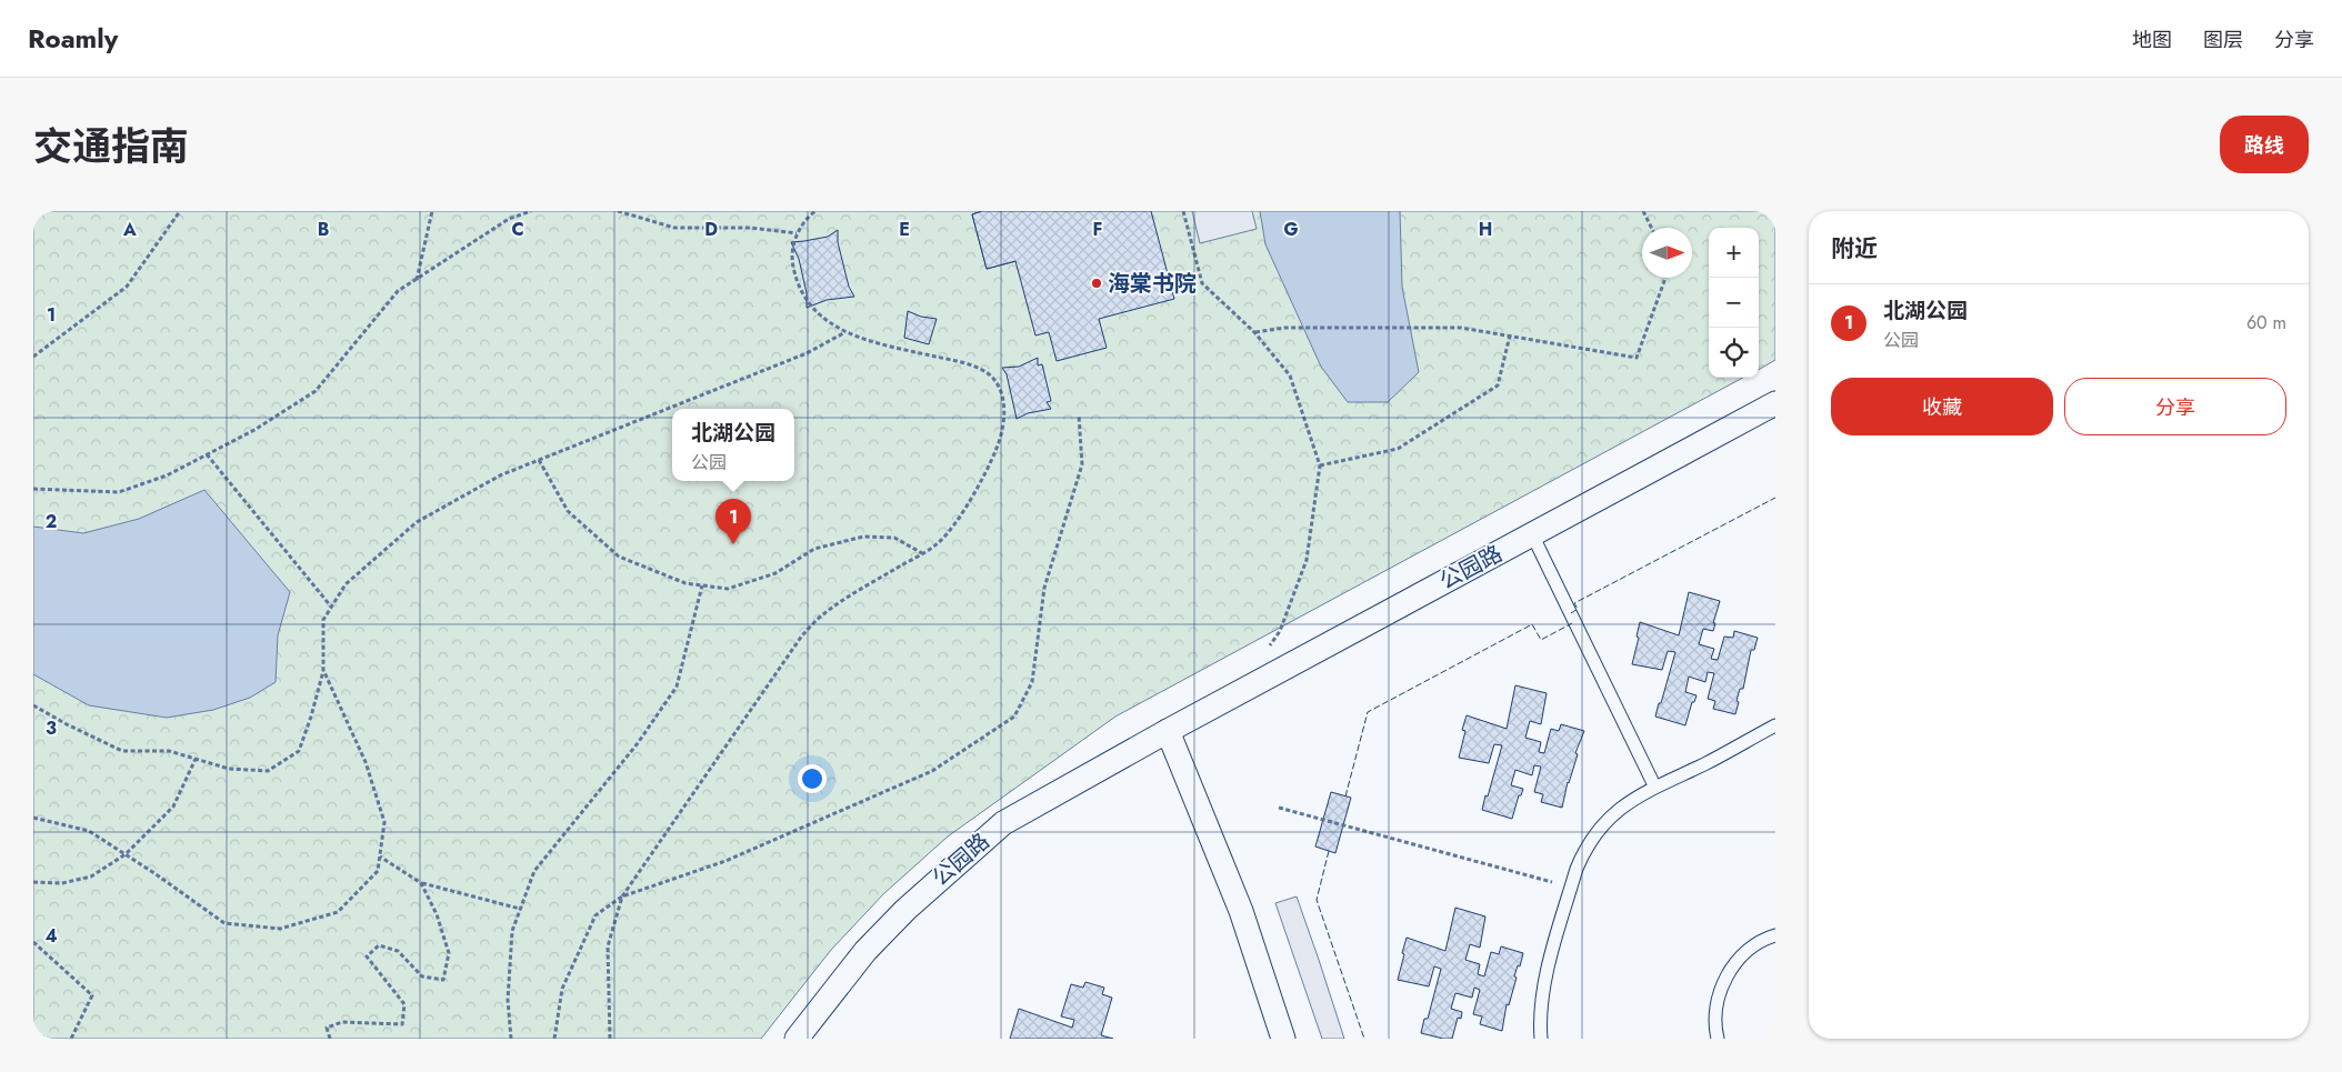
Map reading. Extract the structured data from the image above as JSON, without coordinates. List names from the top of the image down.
{
  "streets": {
    "street": ["公园路"]
  },
  "places": ["海棠书院"],
  "north": "right",
  "page": {
    "header": "Roamly",
    "nav": ["地图", "图层", "分享"],
    "title": "交通指南",
    "buttons": [
      "路线",
      ["收藏", "分享"]
    ],
    "heading": "附近",
    "map_buttons": ["+", "−"],
    "list": [
      {
        "mark": "1",
        "name": "北湖公园",
        "note": "公园",
        "value": "60 m"
      }
    ],
    "popup": ["北湖公园", "公园"],
    "pins": "1"
  },
  "grid": {
    "columns": [
      "A",
      "B",
      "C",
      "D",
      "E",
      "F",
      "G",
      "H"
    ],
    "rows": [
      "1",
      "2",
      "3",
      "4"
    ]
  }
}
